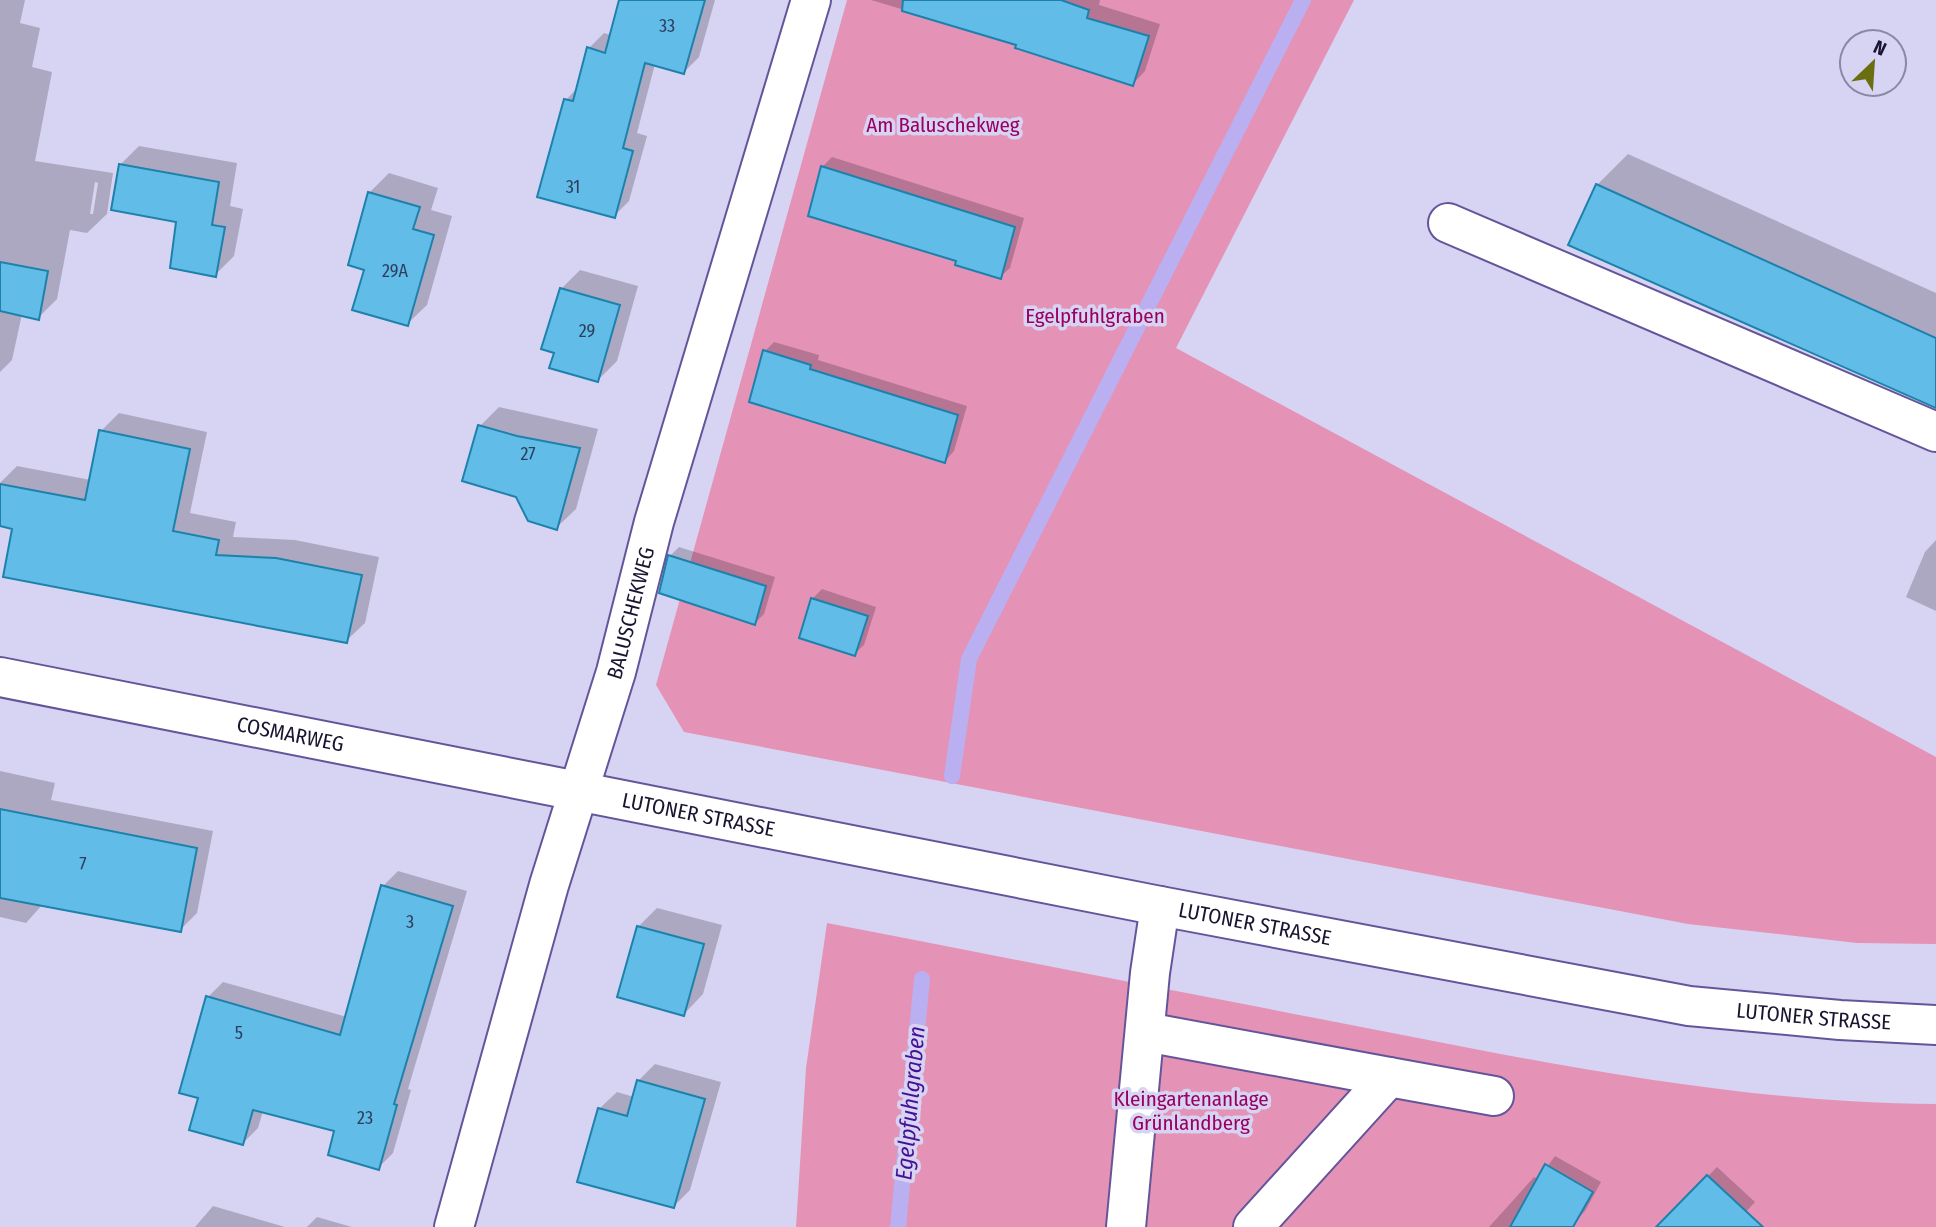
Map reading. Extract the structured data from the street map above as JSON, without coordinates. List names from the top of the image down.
{
  "streets": {
    "street": ["BALUSCHEKWEG", "COSMARWEG", "LUTONER STRASSE"]
  },
  "crossings": [
    ["BALUSCHEKWEG", "COSMARWEG"],
    ["BALUSCHEKWEG", "LUTONER STRASSE"],
    ["COSMARWEG", "LUTONER STRASSE"]
  ],
  "water": ["Egelpfuhlgraben"],
  "parks": ["Am Baluschekweg", "Egelpfuhlgraben", "Kleingartenanlage Grünlandberg"],
  "house_numbers": [
    "33",
    "31",
    "29A",
    "29",
    "27",
    "7",
    "3",
    "5",
    "23"
  ],
  "north": "top right"
}
